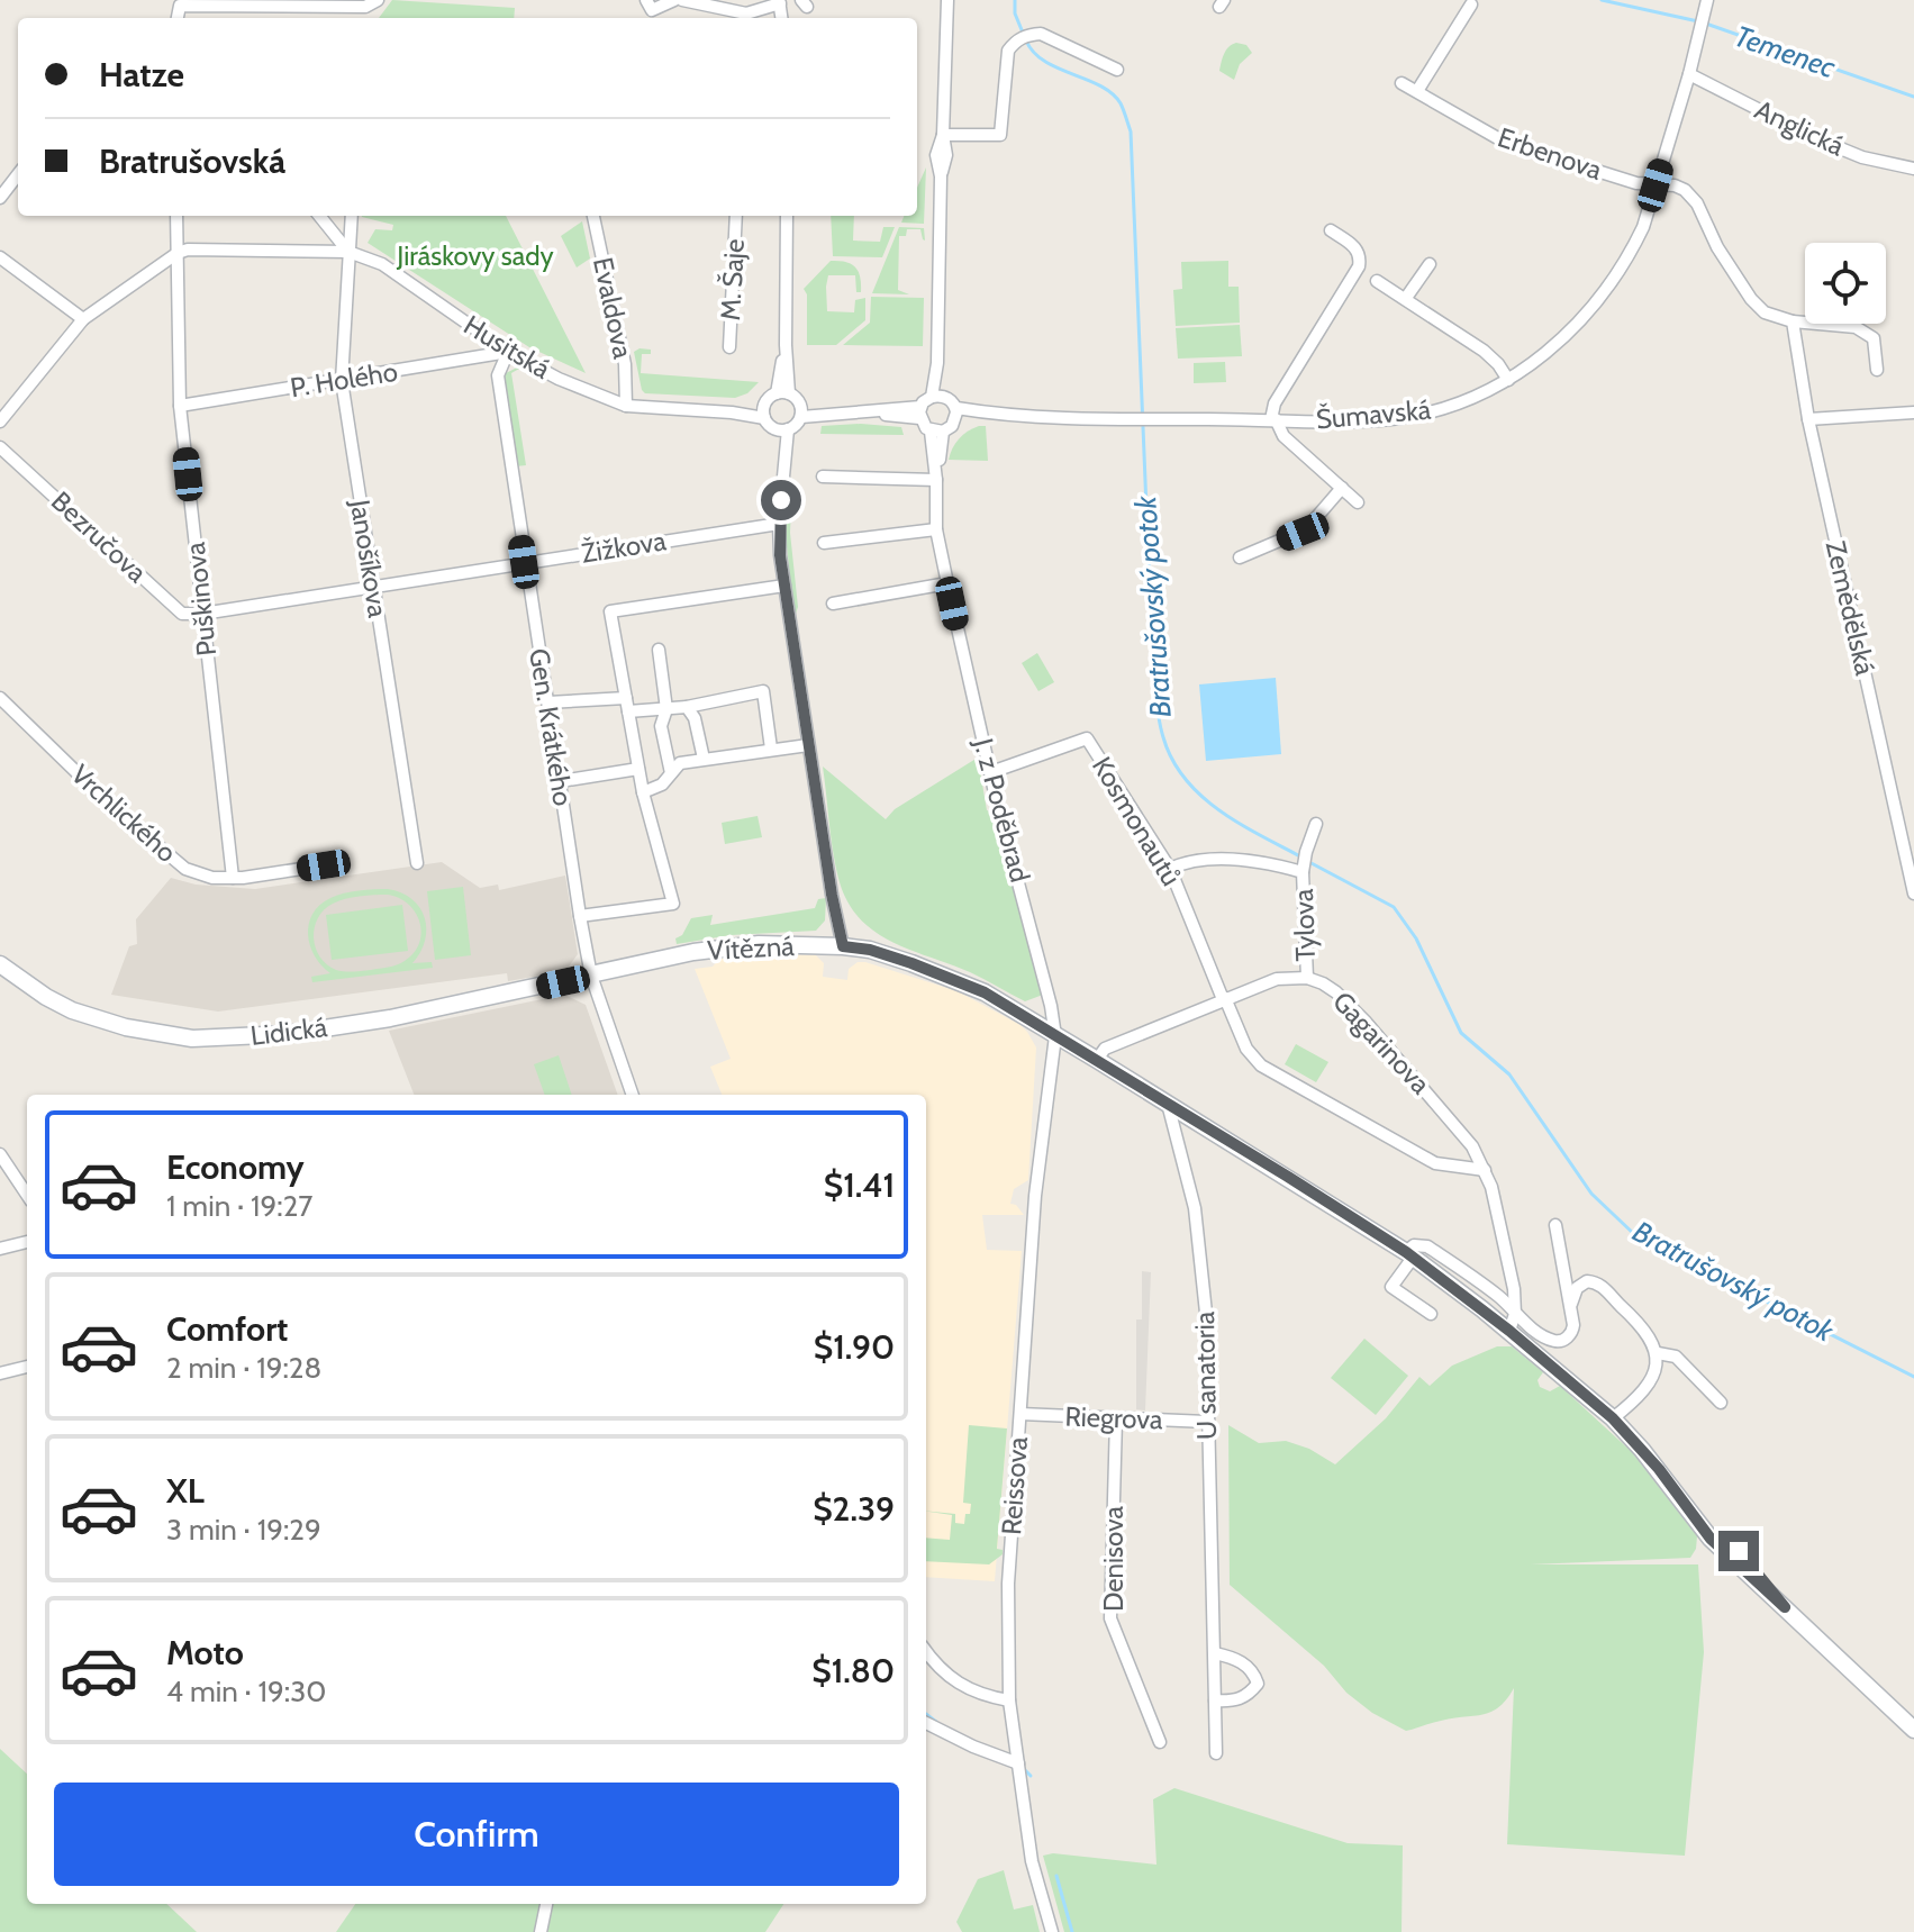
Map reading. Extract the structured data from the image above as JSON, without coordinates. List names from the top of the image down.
{
  "streets": {
    "main road": ["Vítězná", "Lidická"],
    "street": [
      "Anglická",
      "Erbenova",
      "M. Šaje",
      "Evaldova",
      "Husitská",
      "P. Holého",
      "Šumavská",
      "Bezručova",
      "Žižkova",
      "Janošíkova",
      "Puškinova",
      "Zemědělská",
      "Gen. Krátkého",
      "J. z Poděbrad",
      "Vrchlického",
      "Kosmonautů",
      "Tylova",
      "Gagarinova",
      "U sanatoria",
      "Riegrova",
      "Reissova",
      "Denisova"
    ]
  },
  "crossings": [
    ["Anglická", "Šumavská"],
    ["Erbenova", "Šumavská"],
    ["Evaldova", "Husitská"],
    ["Husitská", "P. Holého"],
    ["Husitská", "Janošíkova"],
    ["Husitská", "Gen. Krátkého"],
    ["P. Holého", "Janošíkova"],
    ["P. Holého", "Puškinova"],
    ["P. Holého", "Gen. Krátkého"],
    ["Bezručova", "Žižkova"],
    ["Bezručova", "Puškinova"],
    ["Žižkova", "Janošíkova"],
    ["Žižkova", "Puškinova"],
    ["Žižkova", "Gen. Krátkého"],
    ["Puškinova", "Vrchlického"],
    ["Gen. Krátkého", "Vítězná"],
    ["Gen. Krátkého", "Lidická"],
    ["J. z Poděbrad", "Kosmonautů"],
    ["J. z Poděbrad", "Vítězná"],
    ["J. z Poděbrad", "Reissova"],
    ["Kosmonautů", "Tylova"],
    ["Kosmonautů", "Gagarinova"],
    ["Tylova", "Gagarinova"],
    ["Vítězná", "Lidická"],
    ["Vítězná", "Gagarinova"],
    ["Vítězná", "U sanatoria"],
    ["Vítězná", "Reissova"],
    ["U sanatoria", "Riegrova"],
    ["Riegrova", "Reissova"],
    ["Riegrova", "Denisova"]
  ],
  "water": ["Temenec", "Bratrušovský potok"],
  "parks": ["Jiráskovy sady"],
  "page": {
    "banner": ["Hatze", "Bratrušovská"],
    "list": [
      {
        "name": "Economy",
        "note": "1 min · 19:27",
        "value": "$1.41"
      },
      {
        "name": "Comfort",
        "note": "2 min · 19:28",
        "value": "$1.90"
      },
      {
        "name": "XL",
        "note": "3 min · 19:29",
        "value": "$2.39"
      },
      {
        "name": "Moto",
        "note": "4 min · 19:30",
        "value": "$1.80"
      }
    ],
    "buttons": "Confirm"
  }
}
